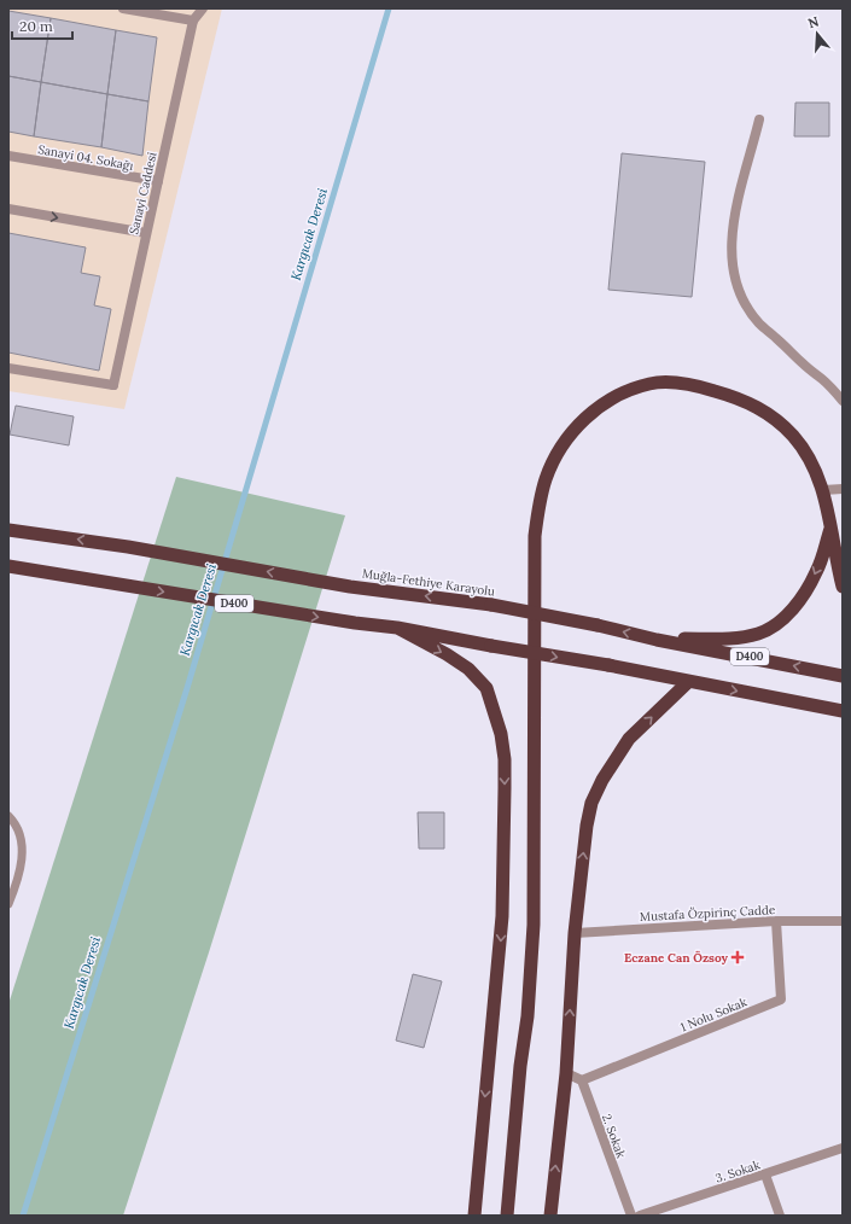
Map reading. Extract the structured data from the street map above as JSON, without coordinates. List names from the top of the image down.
{
  "streets": {
    "highway": ["Muğla-Fethiye Karayolu", "D400"],
    "street": [
      "Sanayi 04. Sokağı",
      "Sanayi Caddesi",
      "Mustafa Özpirinç Cadde",
      "1 Nolu Sokak",
      "2. Sokak",
      "3. Sokak"
    ]
  },
  "crossings": [
    ["Sanayi 04. Sokağı", "Sanayi Caddesi"],
    ["Mustafa Özpirinç Cadde", "1 Nolu Sokak"],
    ["1 Nolu Sokak", "2. Sokak"]
  ],
  "water": ["Kargıcak Deresi"],
  "places": {
    "health": ["Eczane Can Özsoy"]
  },
  "scale_bar": "20 m",
  "north": "top"
}
